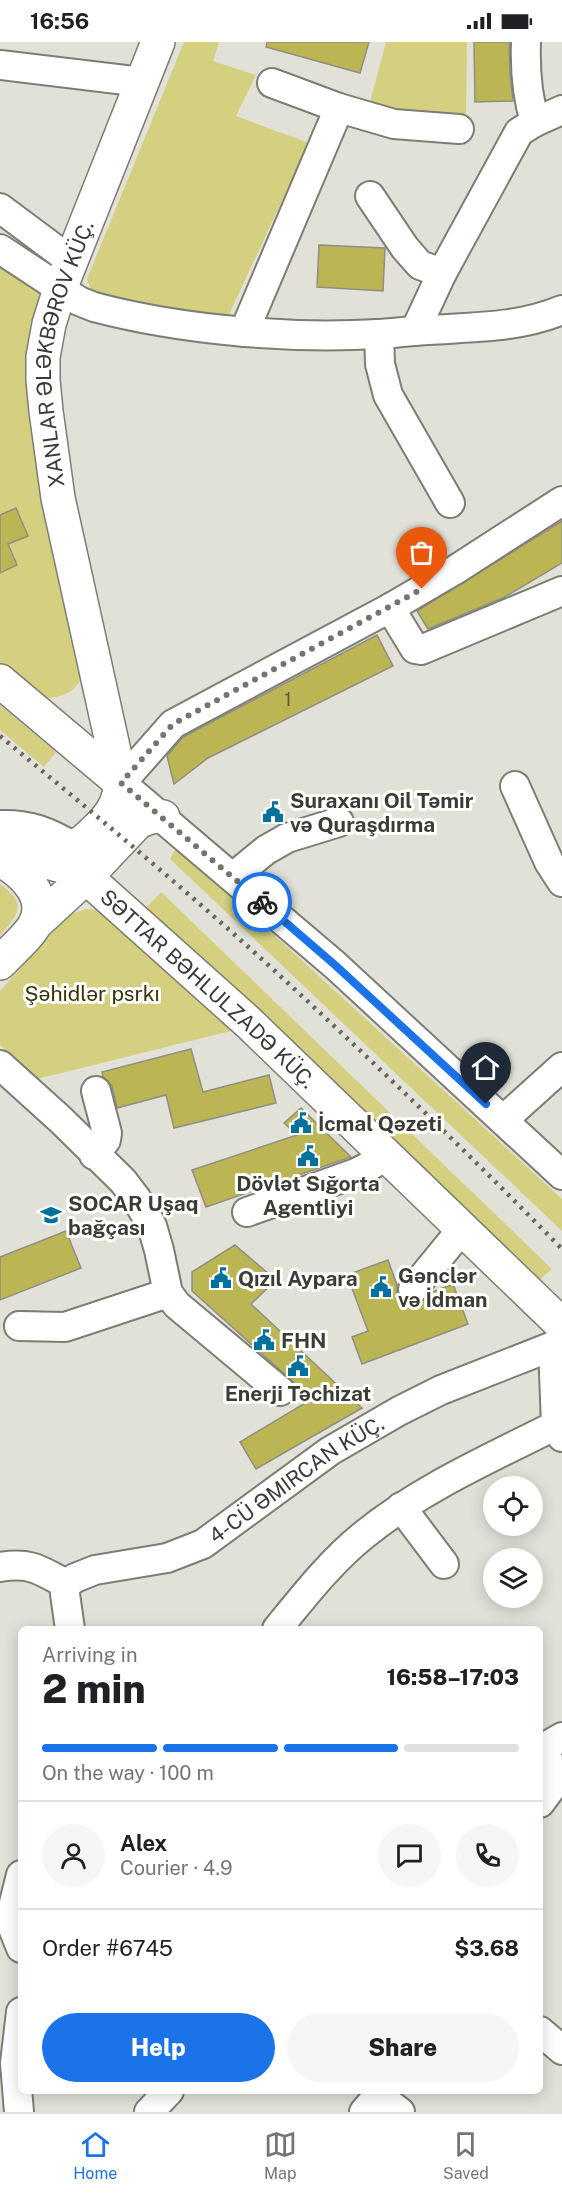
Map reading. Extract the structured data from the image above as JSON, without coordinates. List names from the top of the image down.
{
  "streets": {
    "main road": ["XANLAR ƏLƏKBƏROV KÜÇ.", "SƏTTAR BƏHLULZADƏ KÜÇ."],
    "street": ["4-CÜ ƏMIRCAN KÜÇ."]
  },
  "crossings": [
    ["SƏTTAR BƏHLULZADƏ KÜÇ.", "4-CÜ ƏMIRCAN KÜÇ."]
  ],
  "parks": ["Şəhidlər psrkı"],
  "places": {
    "public building": [
      "Suraxanı Oil Təmir və Quraşdırma",
      "İcmal Qəzeti",
      "Dövlət Sığorta Agentliyi",
      "Qızıl Aypara",
      "Gənclər və İdman",
      "FHN",
      "Enerji Təchizat"
    ],
    "school or university": ["SOCAR Uşaq bağçası"]
  },
  "house_numbers": ["1"],
  "page": {
    "status": "16:56",
    "heading": ["2 min", "Arriving in", "16:58–17:03"],
    "panel": [
      "Alex",
      "Courier · 4.9",
      "Order #6745",
      "$3.68"
    ],
    "bar": "On the way · 100 m",
    "buttons": ["Help", "Share"],
    "tabs": ["Home", "Map", "Saved"]
  }
}
